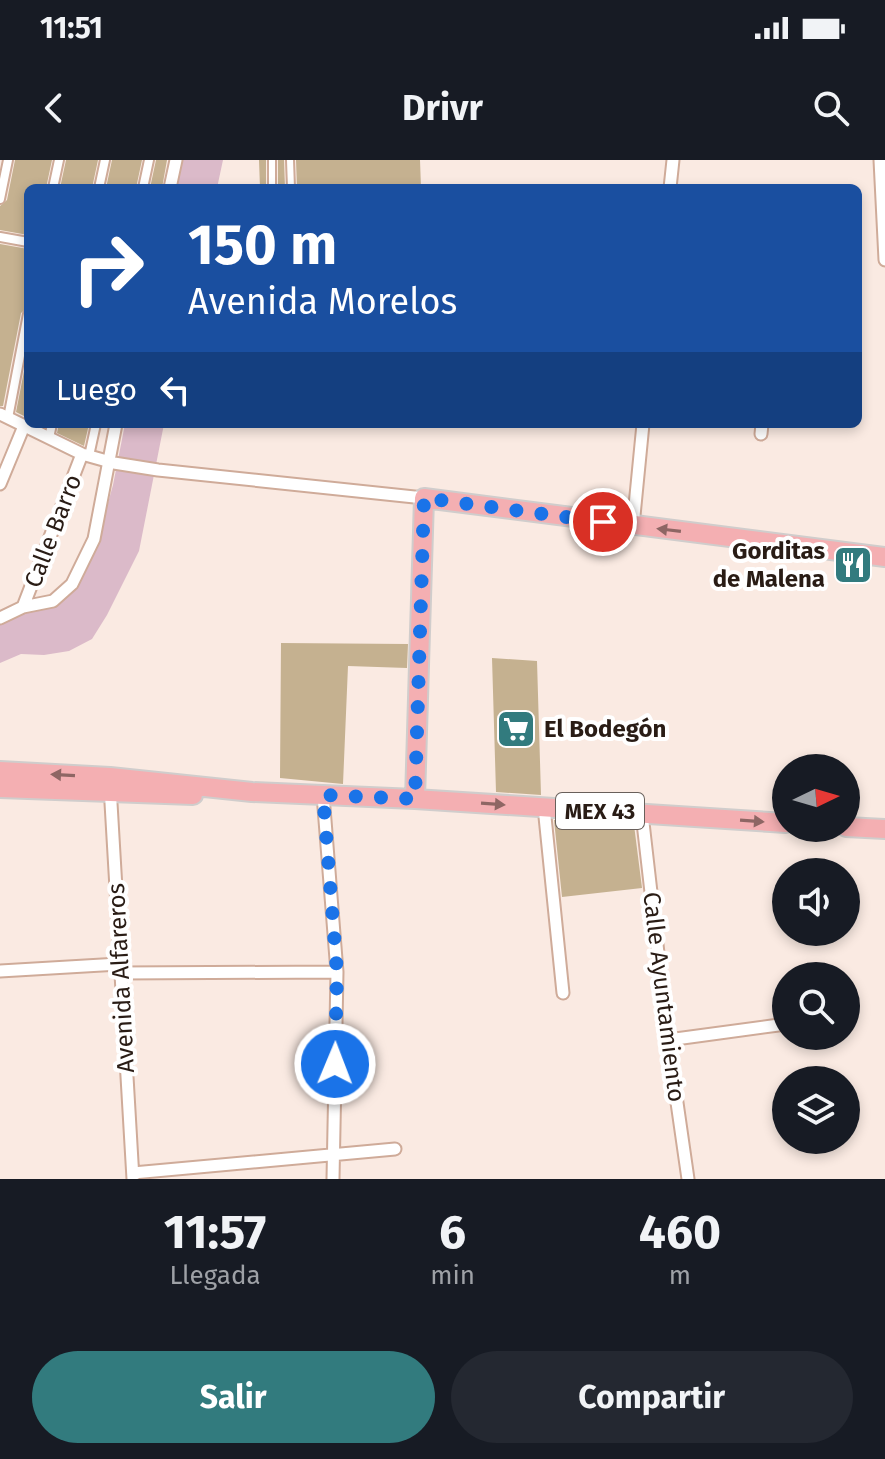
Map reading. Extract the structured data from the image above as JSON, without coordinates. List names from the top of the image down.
{
  "streets": {
    "main road": ["MEX 43"],
    "street": ["Calle Barro", "Avenida Alfareros", "Calle Ayuntamiento"]
  },
  "crossings": [
    ["MEX 43", "Avenida Alfareros"],
    ["MEX 43", "Calle Ayuntamiento"]
  ],
  "places": {
    "restaurant": ["Gorditas de Malena"],
    "supermarket": ["El Bodegón"]
  },
  "north": "right",
  "page": {
    "status": "11:51",
    "header": "Drivr",
    "turn": ["150 m", "Avenida Morelos"],
    "then": "Luego",
    "eta": [
      "11:57",
      "Llegada",
      "6",
      "min",
      "460",
      "m"
    ],
    "buttons": ["Salir", "Compartir"]
  }
}
